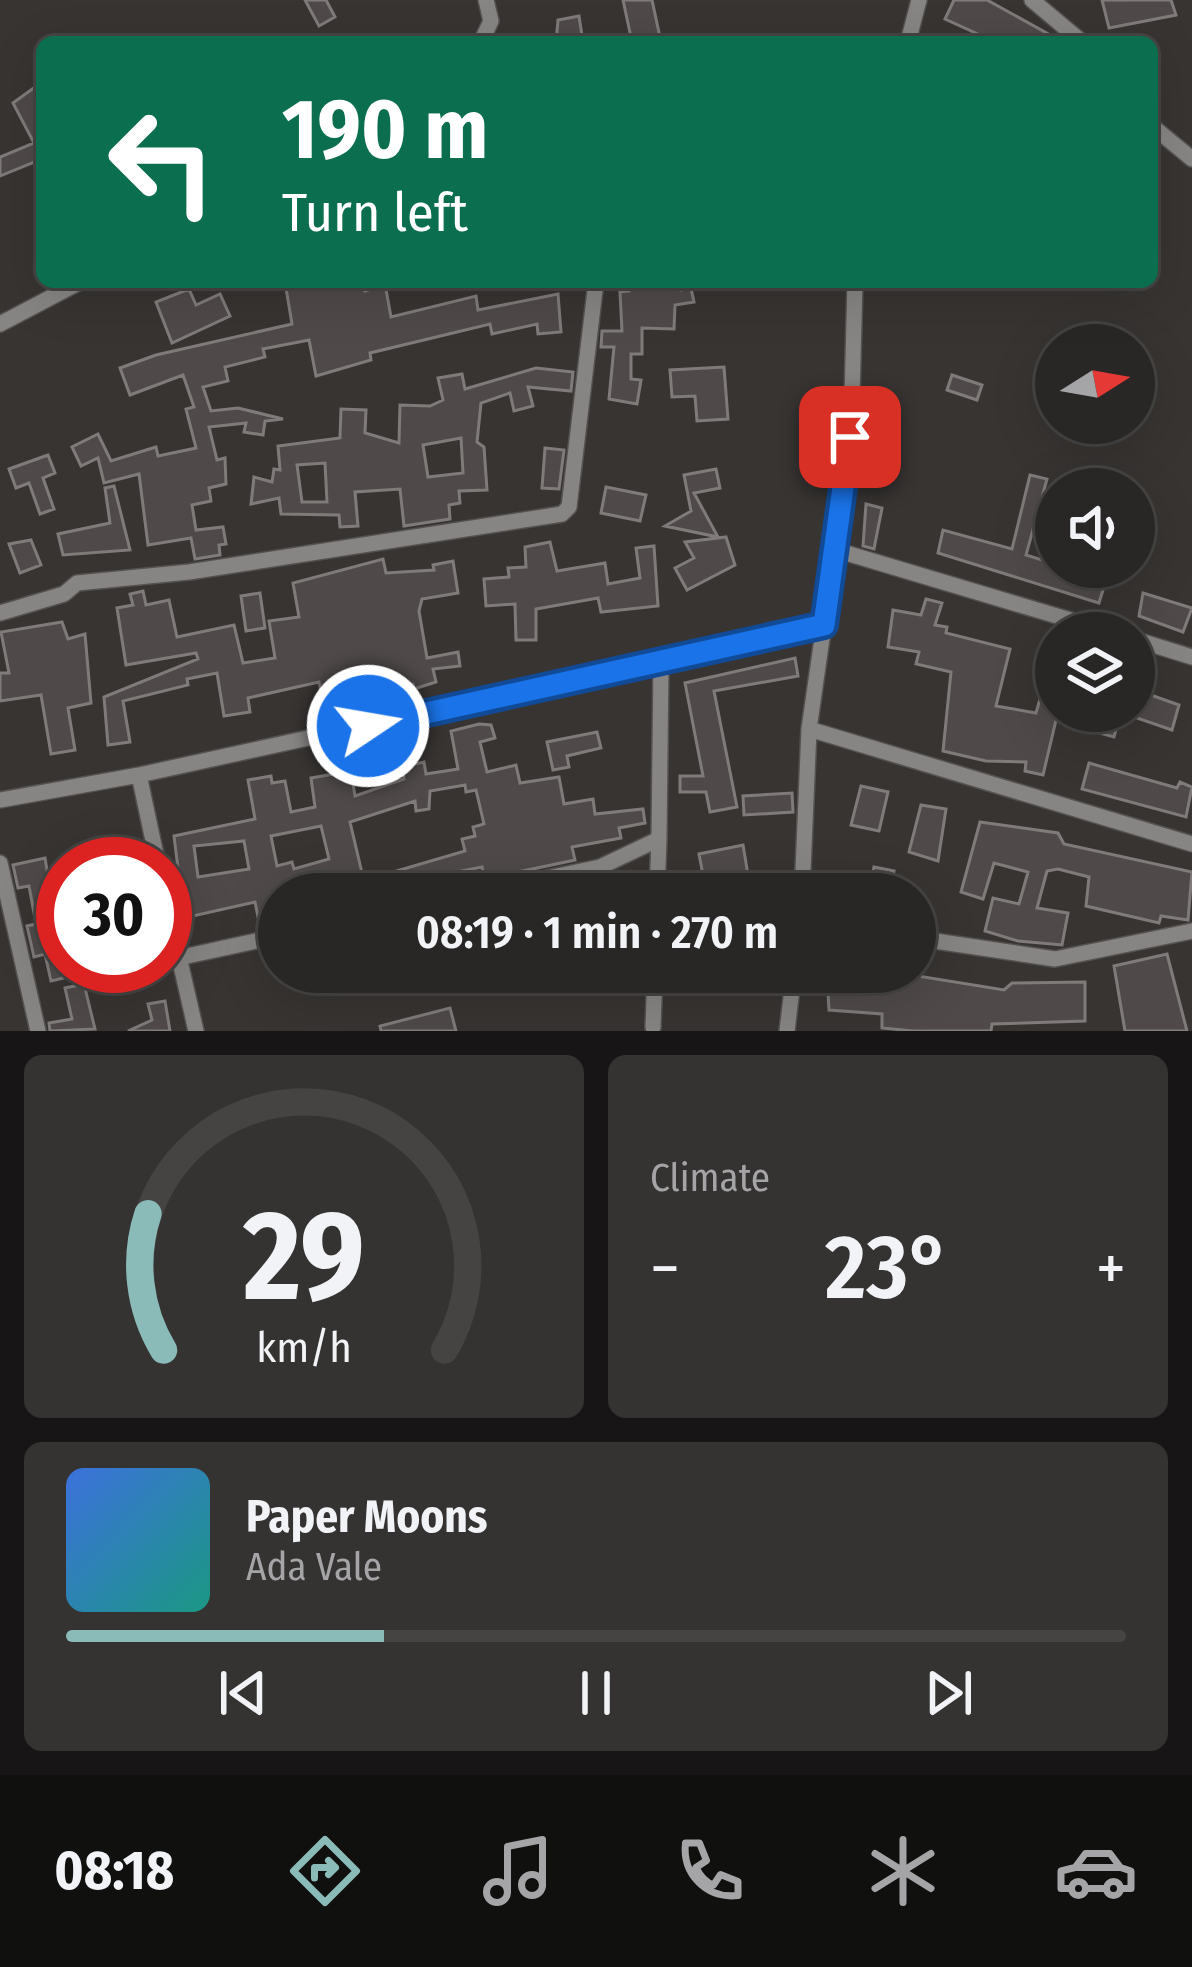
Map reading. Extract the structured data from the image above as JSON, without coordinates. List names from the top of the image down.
{
  "north": "right",
  "page": {
    "turn": ["190 m", "Turn left"],
    "limit": "30",
    "trip": "08:19 · 1 min · 270 m",
    "tile": "Climate",
    "heat": ["−", "23°", "+"],
    "song": ["Paper Moons", "Ada Vale"],
    "tabs": "08:18",
    "gauge": ["29", "km/h"]
  }
}
